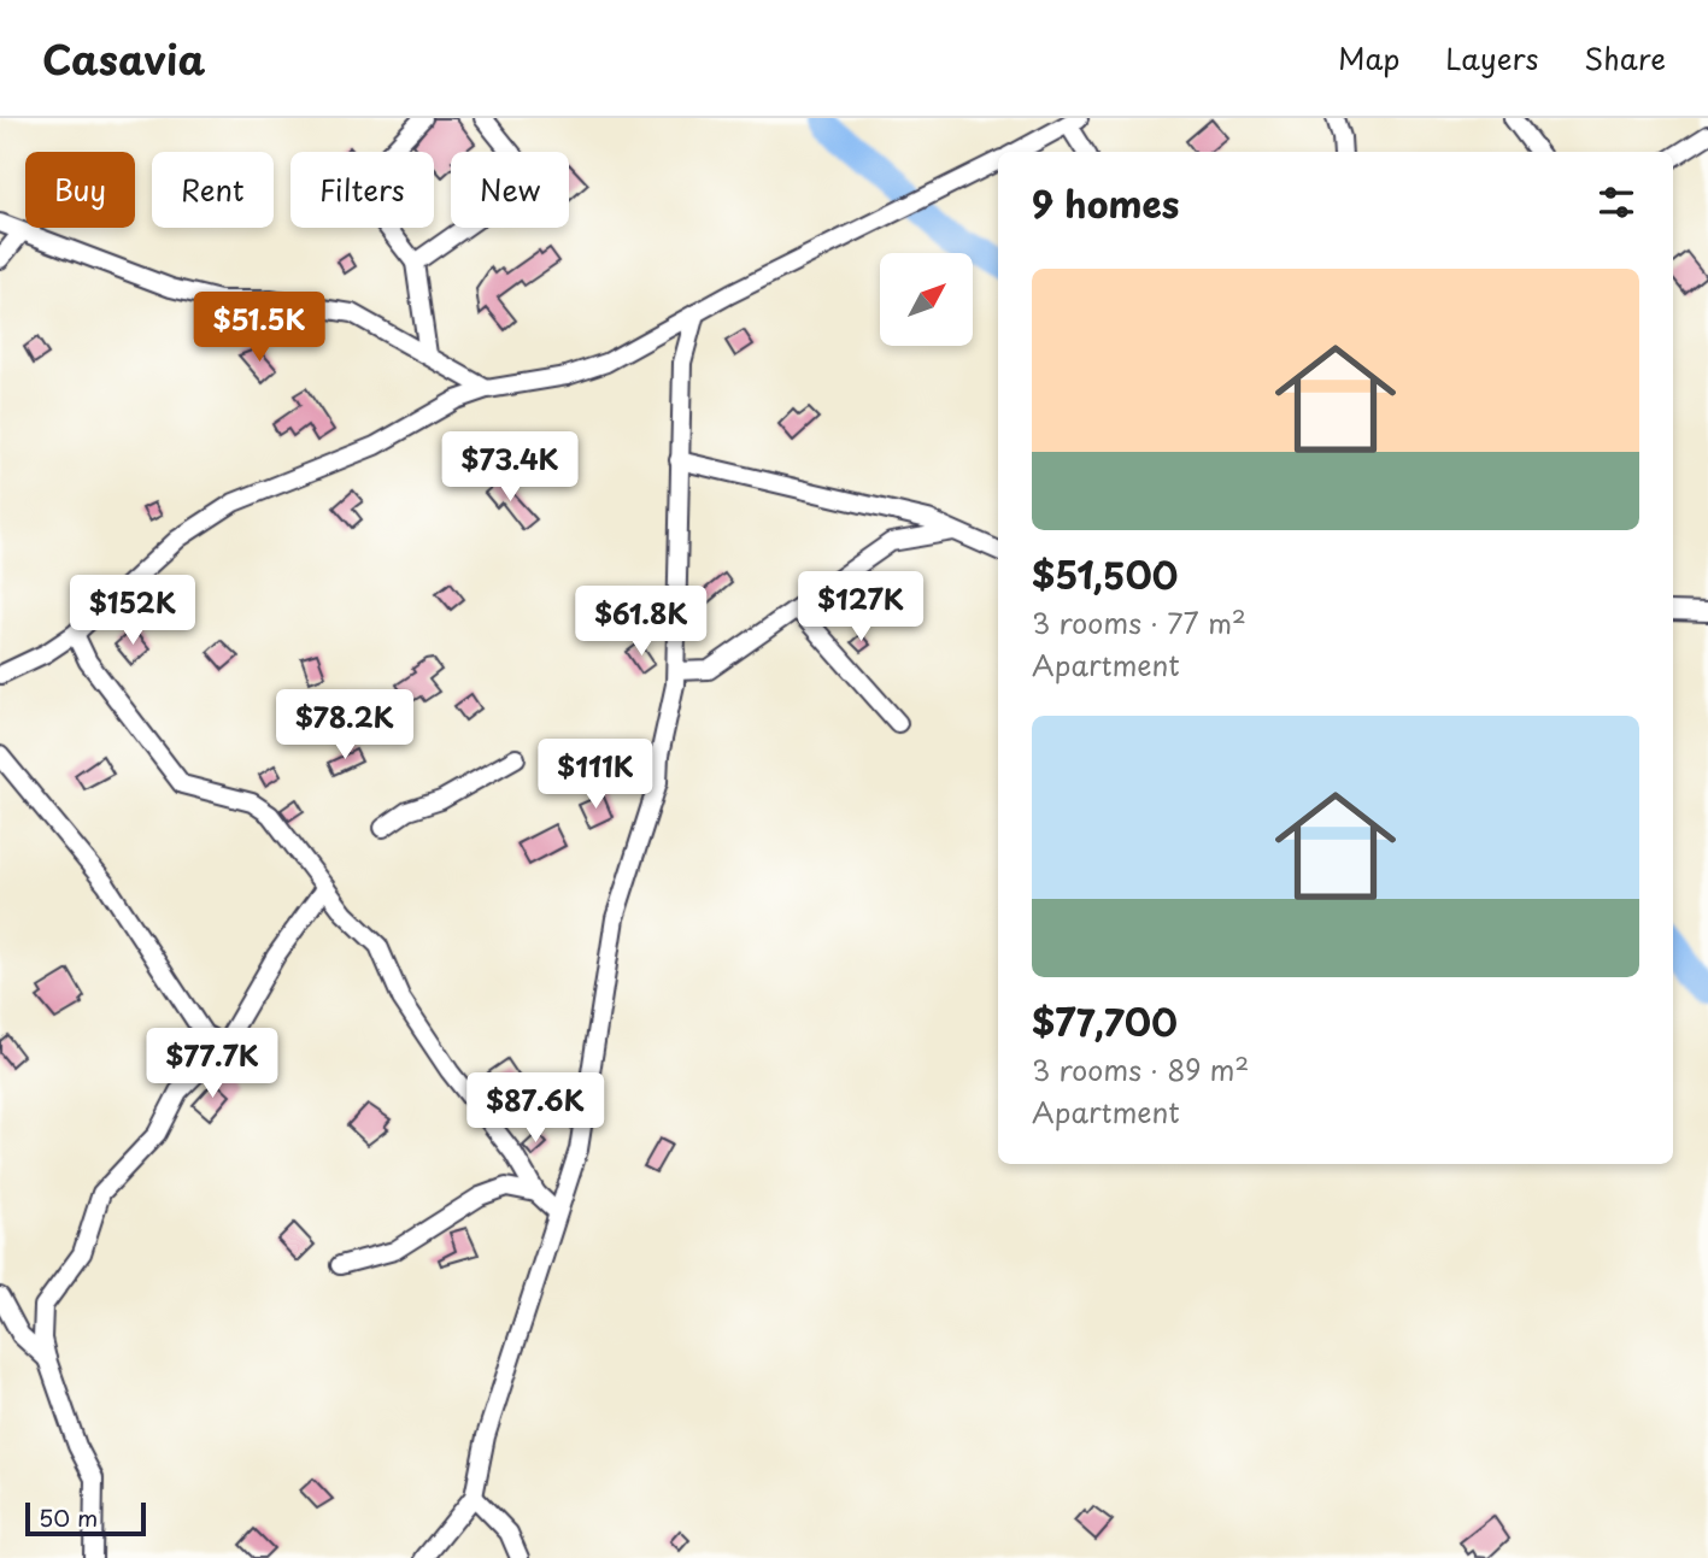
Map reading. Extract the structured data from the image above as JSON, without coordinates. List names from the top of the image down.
{
  "scale_bar": "50 m",
  "north": "top right",
  "page": {
    "header": "Casavia",
    "nav": ["Map", "Layers", "Share"],
    "chip": [
      "Buy",
      "Rent",
      "Filters",
      "New"
    ],
    "heading": "9 homes",
    "list": [
      {
        "name": "$51,500",
        "note": "3 rooms · 77 m² · Apartment"
      },
      {
        "name": "$77,700",
        "note": "3 rooms · 89 m² · Apartment"
      }
    ],
    "price": [
      "$51.5K",
      "$73.4K",
      "$127K",
      "$152K",
      "$61.8K",
      "$78.2K",
      "$111K",
      "$77.7K",
      "$87.6K"
    ],
    "scale": "50 m"
  }
}
